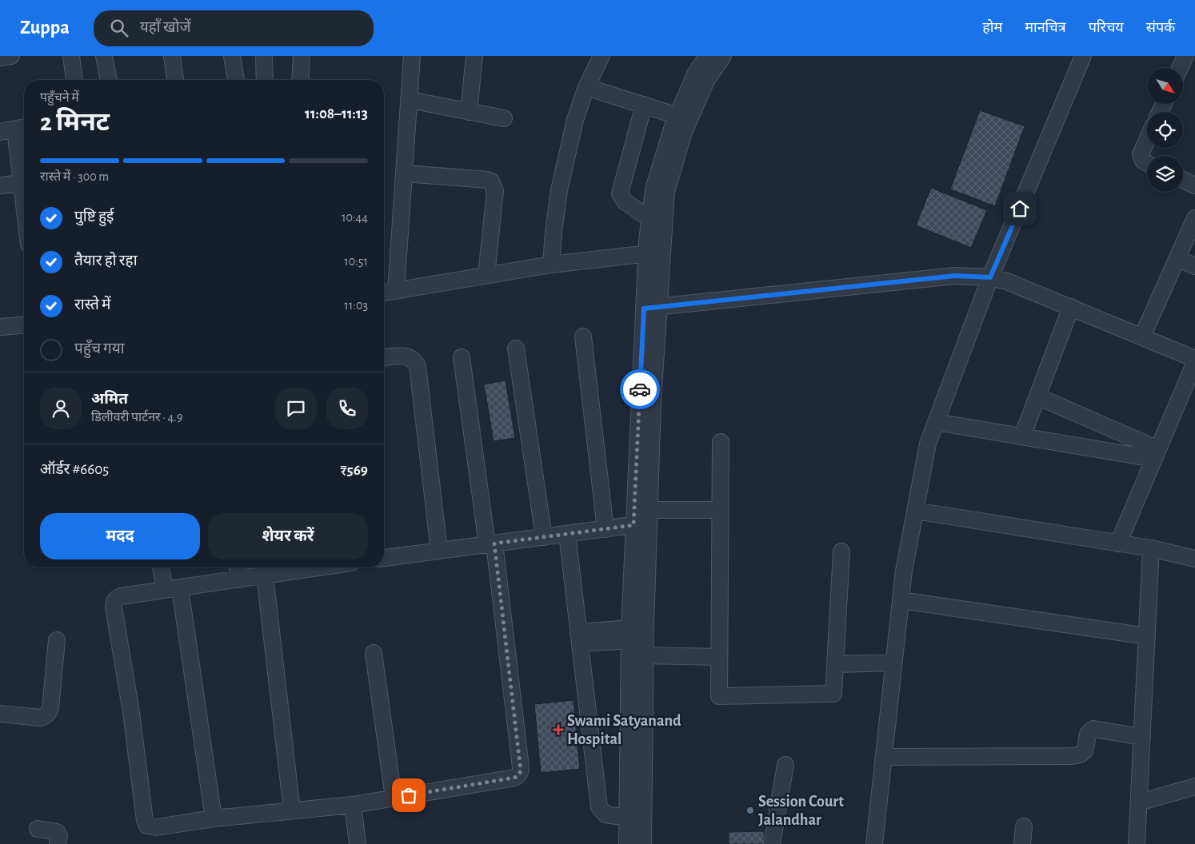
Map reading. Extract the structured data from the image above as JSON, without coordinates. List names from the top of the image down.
{
  "places": {
    "health": ["Swami Satyanand Hospital"],
    "other": ["Session Court Jalandhar"]
  },
  "north": "bottom right",
  "page": {
    "header": "Zuppa",
    "search": "यहाँ खोजें",
    "nav": [
      "होम",
      "मानचित्र",
      "परिचय",
      "संपर्क"
    ],
    "heading": ["2 मिनट", "पहुँचने में", "11:08–11:13"],
    "panel": [
      "अमित",
      "डिलीवरी पार्टनर · 4.9",
      "ऑर्डर #6605",
      "₹569"
    ],
    "bar": "रास्ते में · 300 m",
    "list": [
      ["पुष्टि हुई", "10:44"],
      ["तैयार हो रहा", "10:51"],
      ["रास्ते में", "11:03"],
      "पहुँच गया"
    ],
    "buttons": ["मदद", "शेयर करें"]
  }
}
